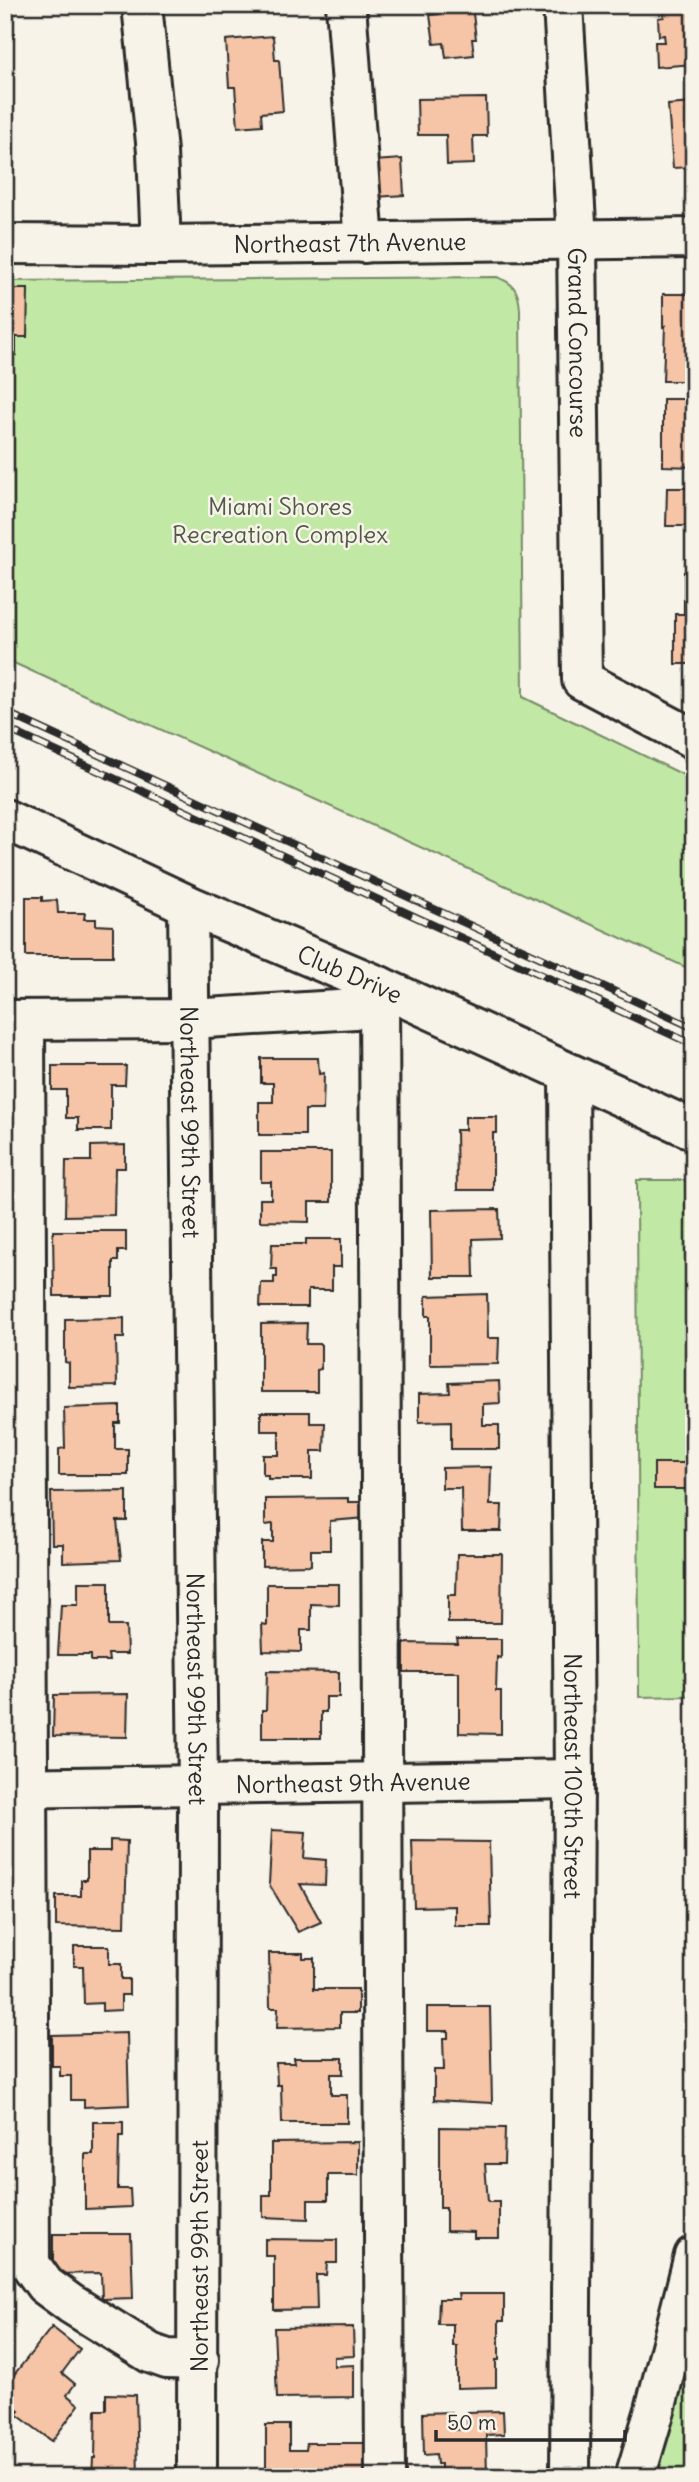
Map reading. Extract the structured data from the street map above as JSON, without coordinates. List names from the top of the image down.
{
  "streets": {
    "street": [
      "Northeast 7th Avenue",
      "Grand Concourse",
      "Club Drive",
      "Northeast 99th Street",
      "Northeast 100th Street",
      "Northeast 9th Avenue"
    ]
  },
  "crossings": [
    ["Northeast 7th Avenue", "Grand Concourse"],
    ["Club Drive", "Northeast 99th Street"],
    ["Club Drive", "Northeast 100th Street"],
    ["Northeast 99th Street", "Northeast 9th Avenue"],
    ["Northeast 100th Street", "Northeast 9th Avenue"]
  ],
  "parks": ["Miami Shores Recreation Complex"],
  "scale_bar": "50 m"
}
